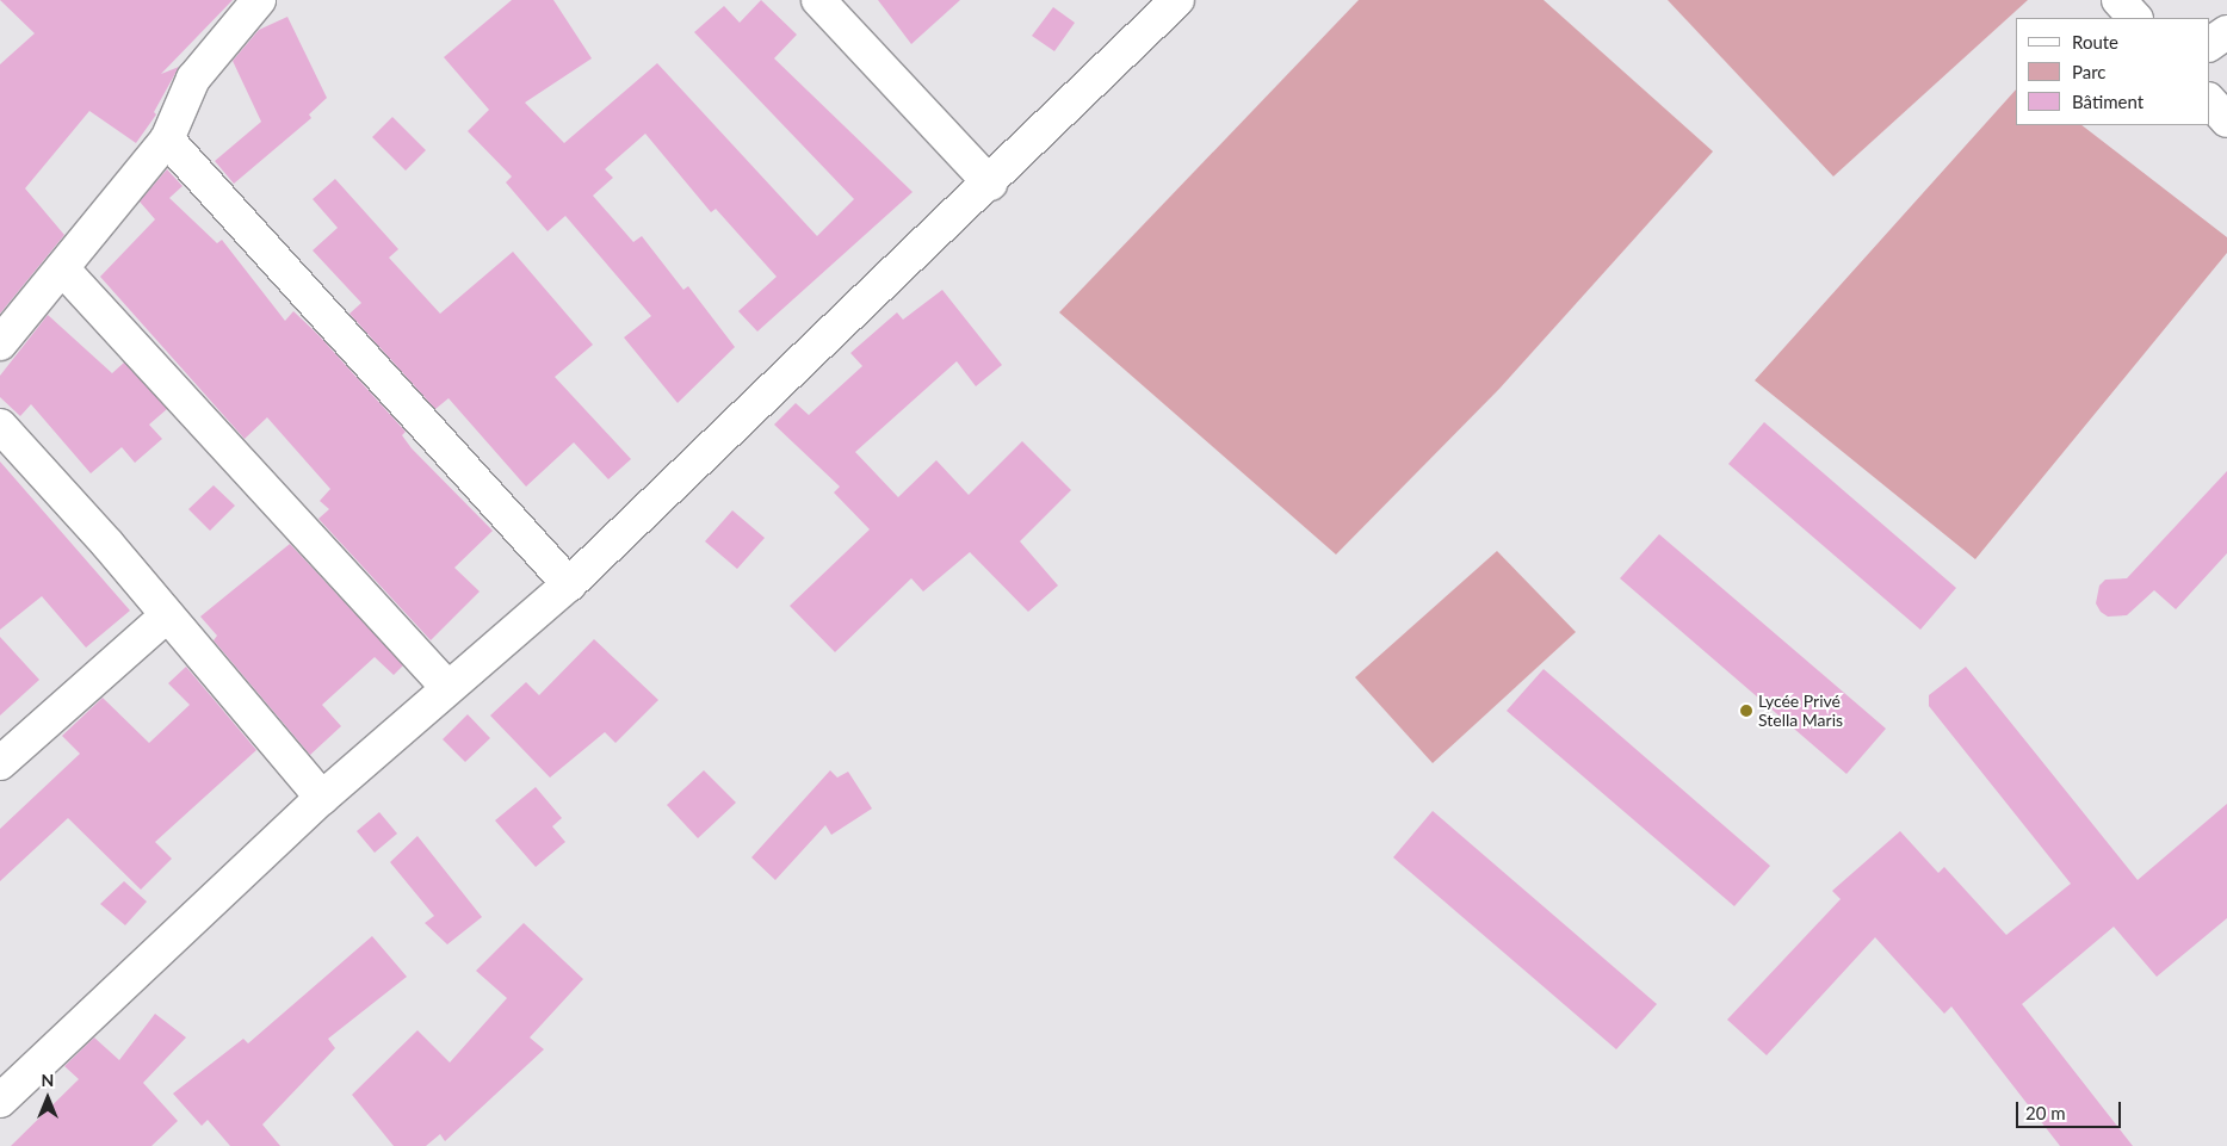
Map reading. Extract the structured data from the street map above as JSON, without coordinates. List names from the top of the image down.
{
  "places": ["Lycée Privé Stella Maris"],
  "legend": ["Route", "Parc", "Bâtiment"],
  "scale_bar": "20 m",
  "north": "top"
}
